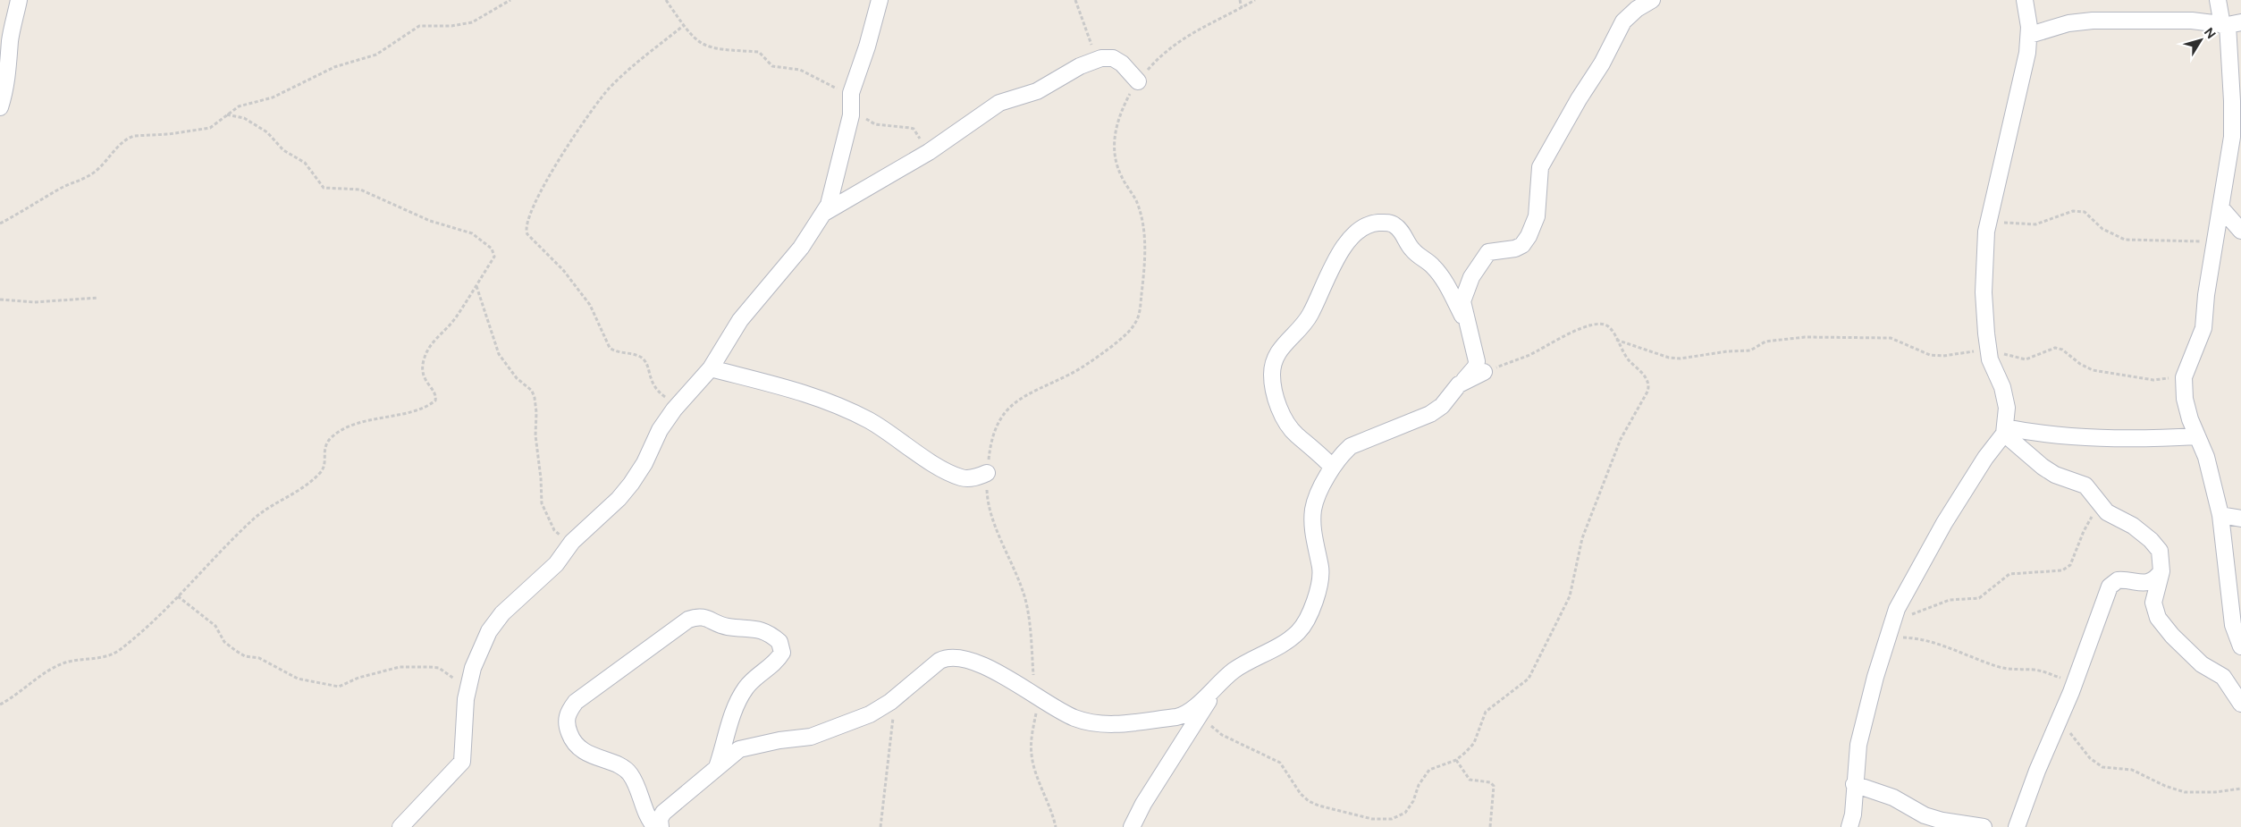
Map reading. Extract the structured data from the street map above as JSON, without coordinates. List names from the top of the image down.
{
  "north": "top right"
}
